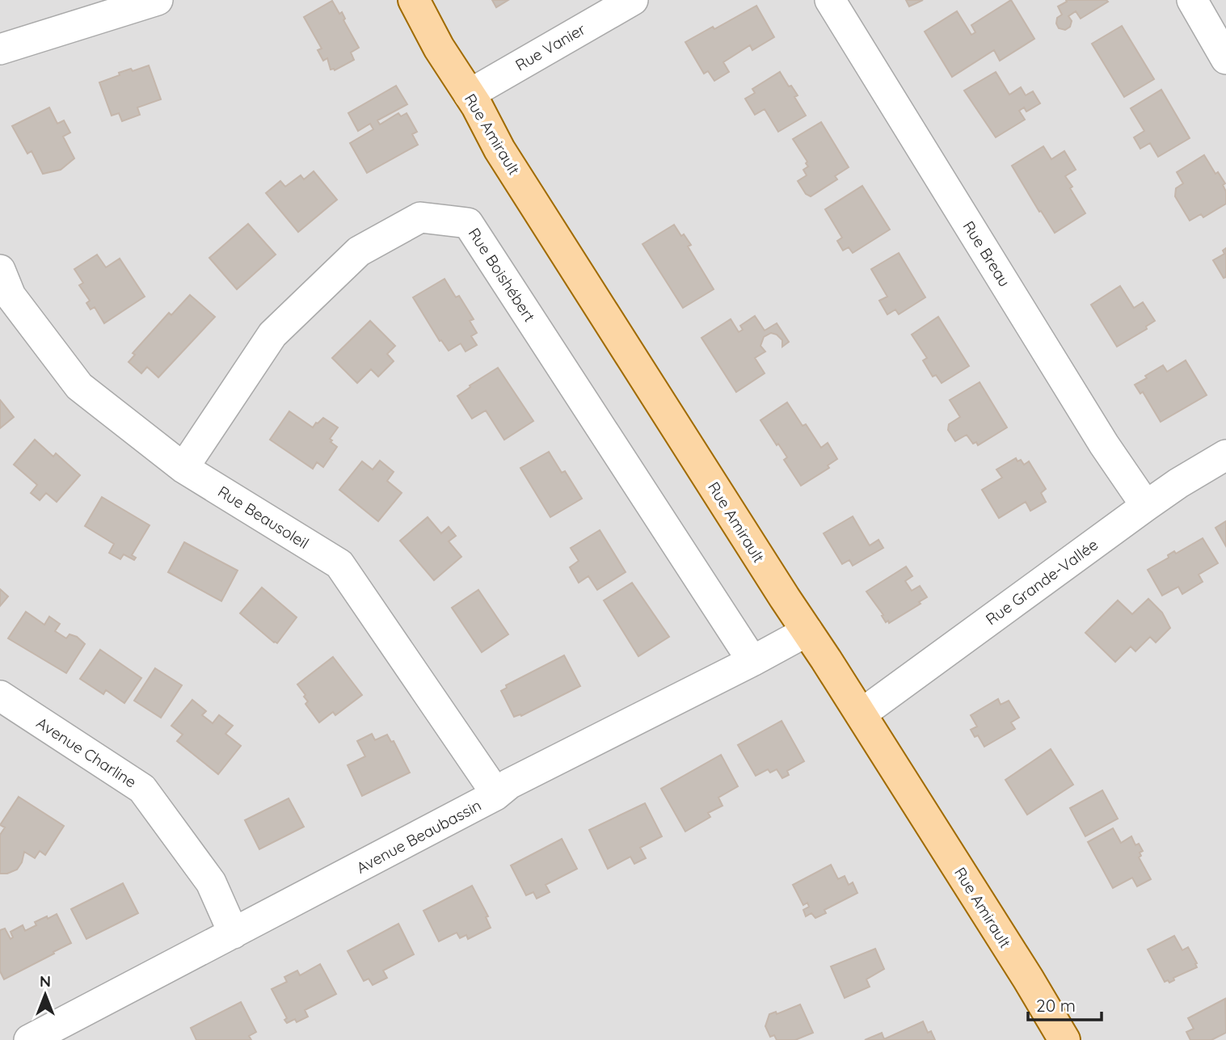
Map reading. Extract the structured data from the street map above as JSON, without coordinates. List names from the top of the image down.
{
  "streets": {
    "main road": ["Rue Amirault"],
    "street": [
      "Rue Vanier",
      "Rue Breau",
      "Rue Boishébert",
      "Rue Beausoleil",
      "Rue Grande-Vallée",
      "Avenue Charline",
      "Avenue Beaubassin"
    ]
  },
  "crossings": [
    ["Rue Vanier", "Rue Amirault"],
    ["Rue Amirault", "Rue Grande-Vallée"],
    ["Rue Amirault", "Avenue Beaubassin"],
    ["Rue Breau", "Rue Grande-Vallée"],
    ["Rue Boishébert", "Rue Beausoleil"],
    ["Rue Boishébert", "Avenue Beaubassin"],
    ["Rue Beausoleil", "Avenue Beaubassin"],
    ["Avenue Charline", "Avenue Beaubassin"]
  ],
  "scale_bar": "20 m",
  "north": "top"
}
